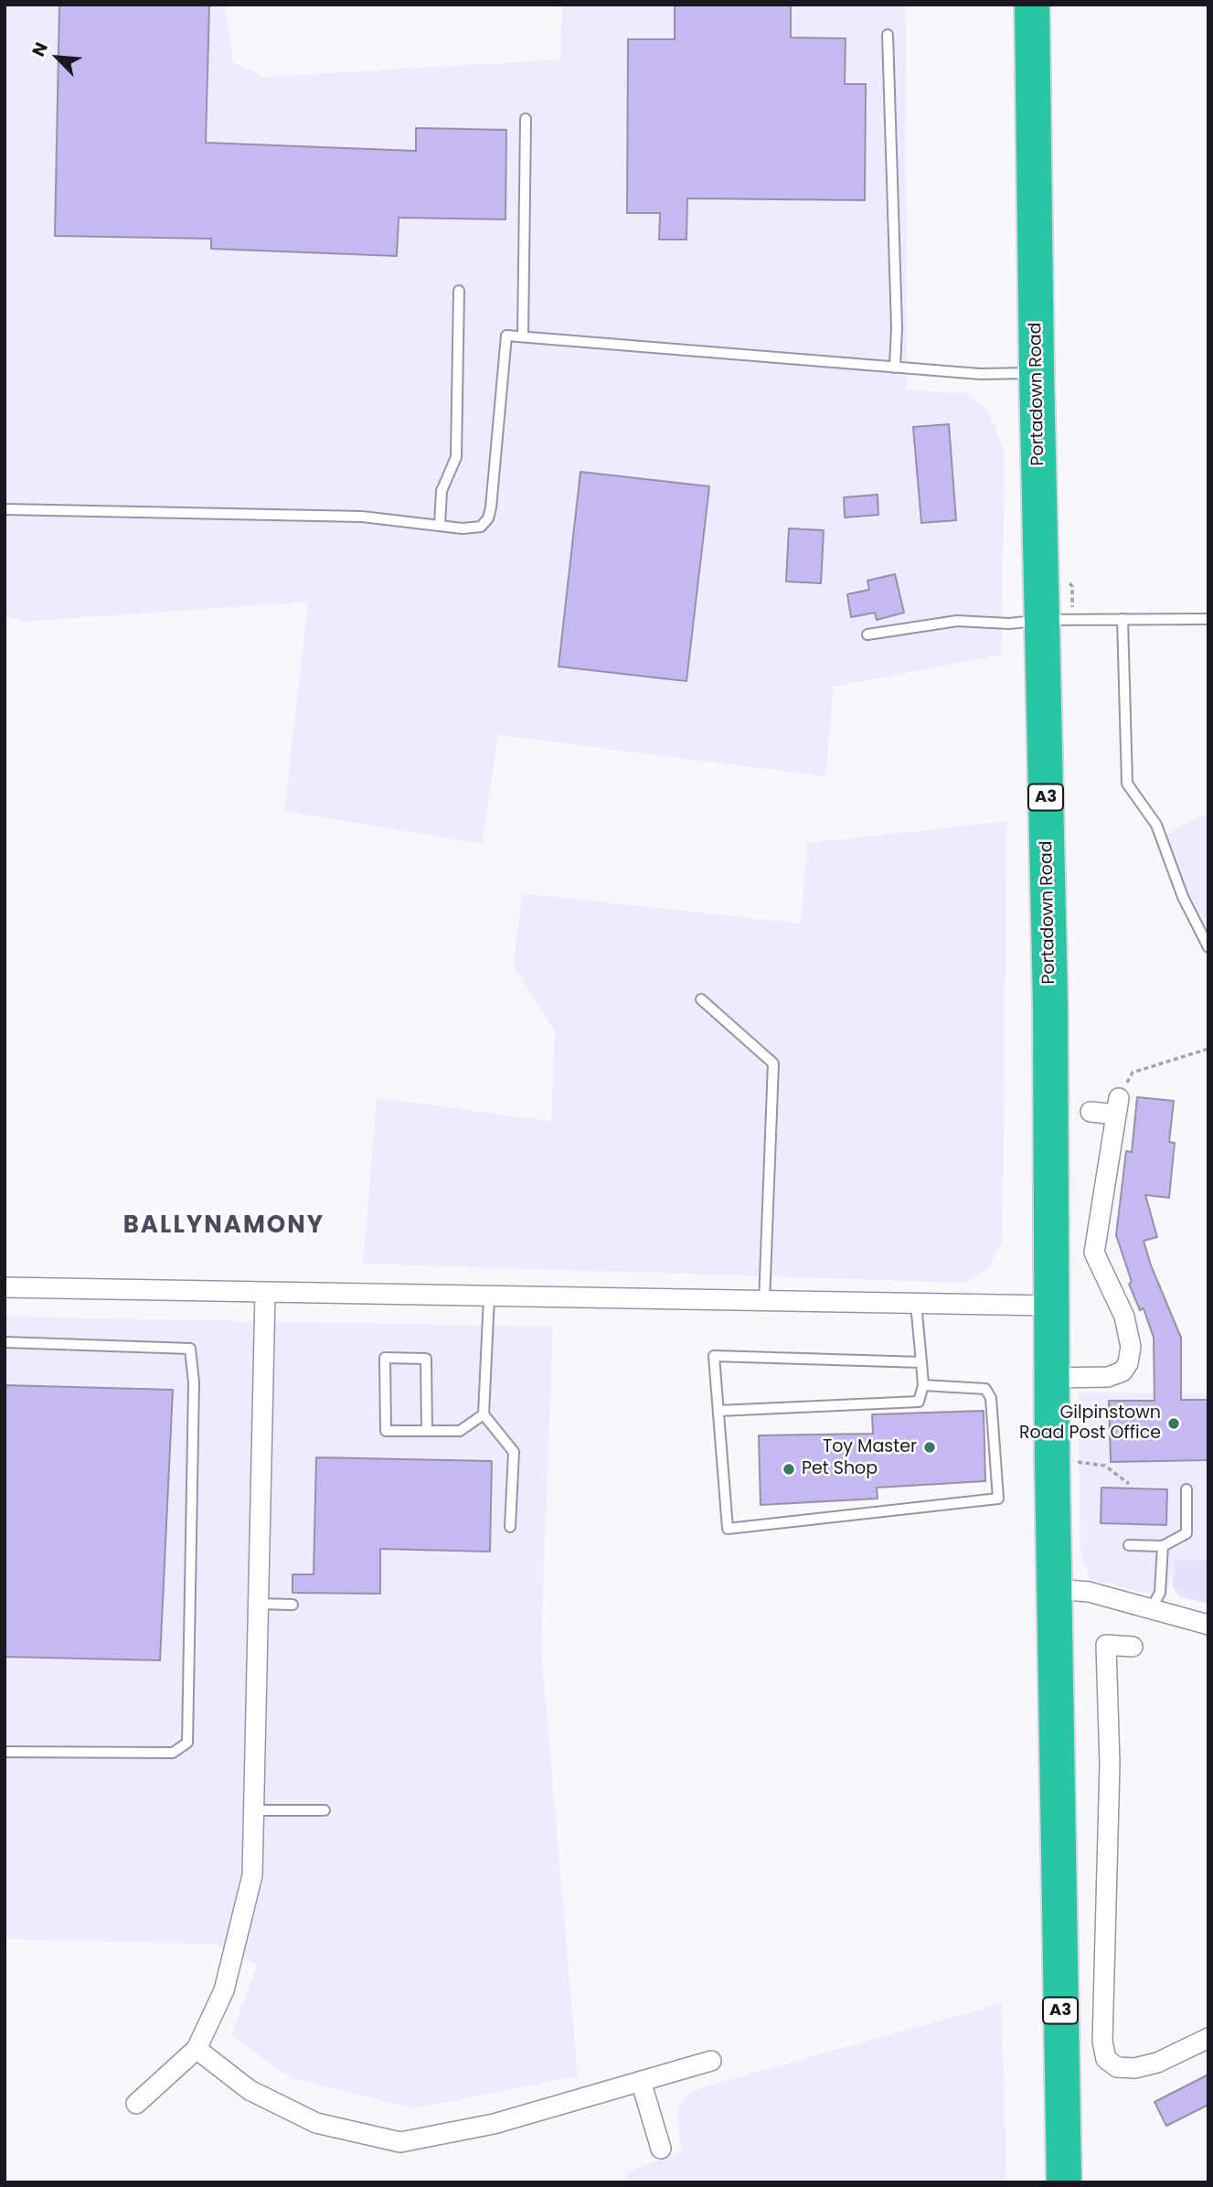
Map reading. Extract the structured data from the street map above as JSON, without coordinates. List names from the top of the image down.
{
  "streets": {
    "highway": ["Portadown Road", "A3"]
  },
  "crossings": [
    ["Portadown Road", "A3"]
  ],
  "districts": ["BALLYNAMONY"],
  "places": ["Gilpinstown Road Post Office", "Toy Master", "Pet Shop"],
  "north": "top left"
}
